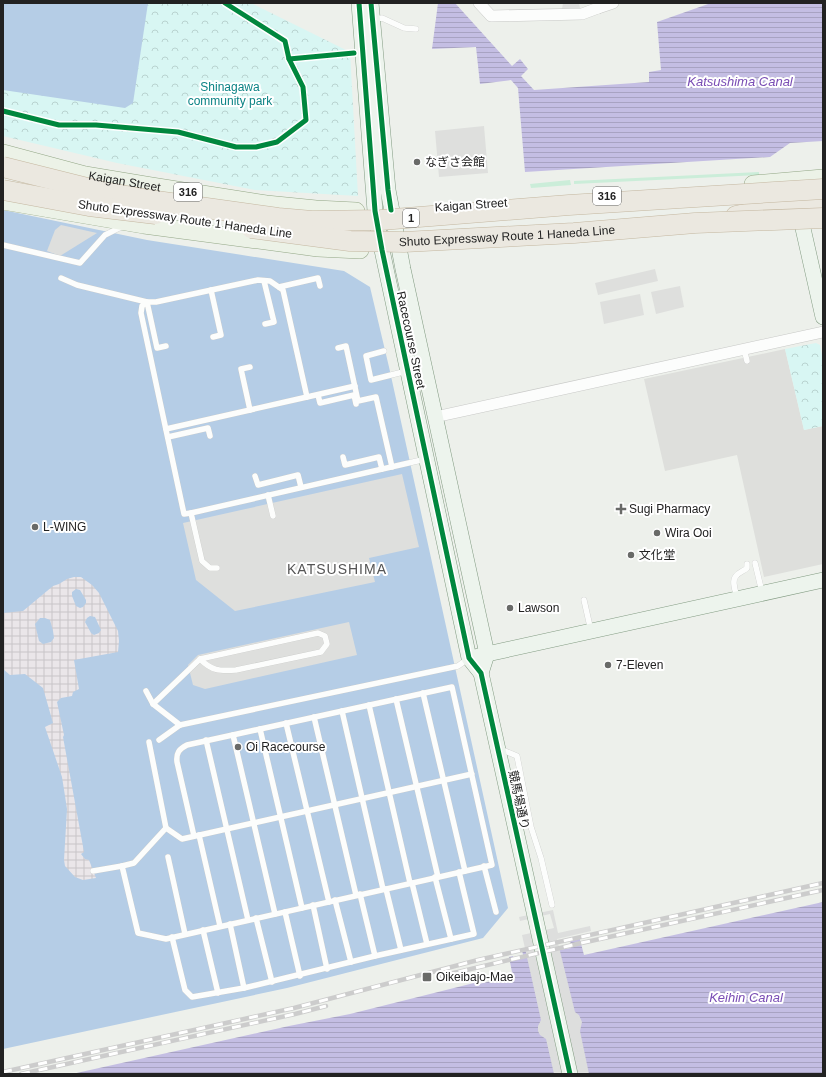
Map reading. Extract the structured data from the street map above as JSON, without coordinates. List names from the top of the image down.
{
  "streets": {
    "highway": ["1", "Shuto Expressway Route 1 Haneda Line"],
    "main road": ["Kaigan Street", "316"],
    "street": ["Racecourse Street", "競馬場通り"]
  },
  "crossings": [
    ["Kaigan Street", "Shuto Expressway Route 1 Haneda Line"],
    ["Kaigan Street", "Racecourse Street"],
    ["Racecourse Street", "競馬場通り"]
  ],
  "districts": ["KATSUSHIMA"],
  "water": ["Katsushima Canal", "Keihin Canal"],
  "parks": ["Shinagawa community park"],
  "places": {
    "other": [
      "なぎさ会館",
      "L-WING",
      "Wira Ooi",
      "文化堂",
      "Lawson",
      "7-Eleven",
      "Oi Racecourse"
    ],
    "health": ["Sugi Pharmacy"],
    "transit": ["Oikeibajo-Mae"]
  }
}
